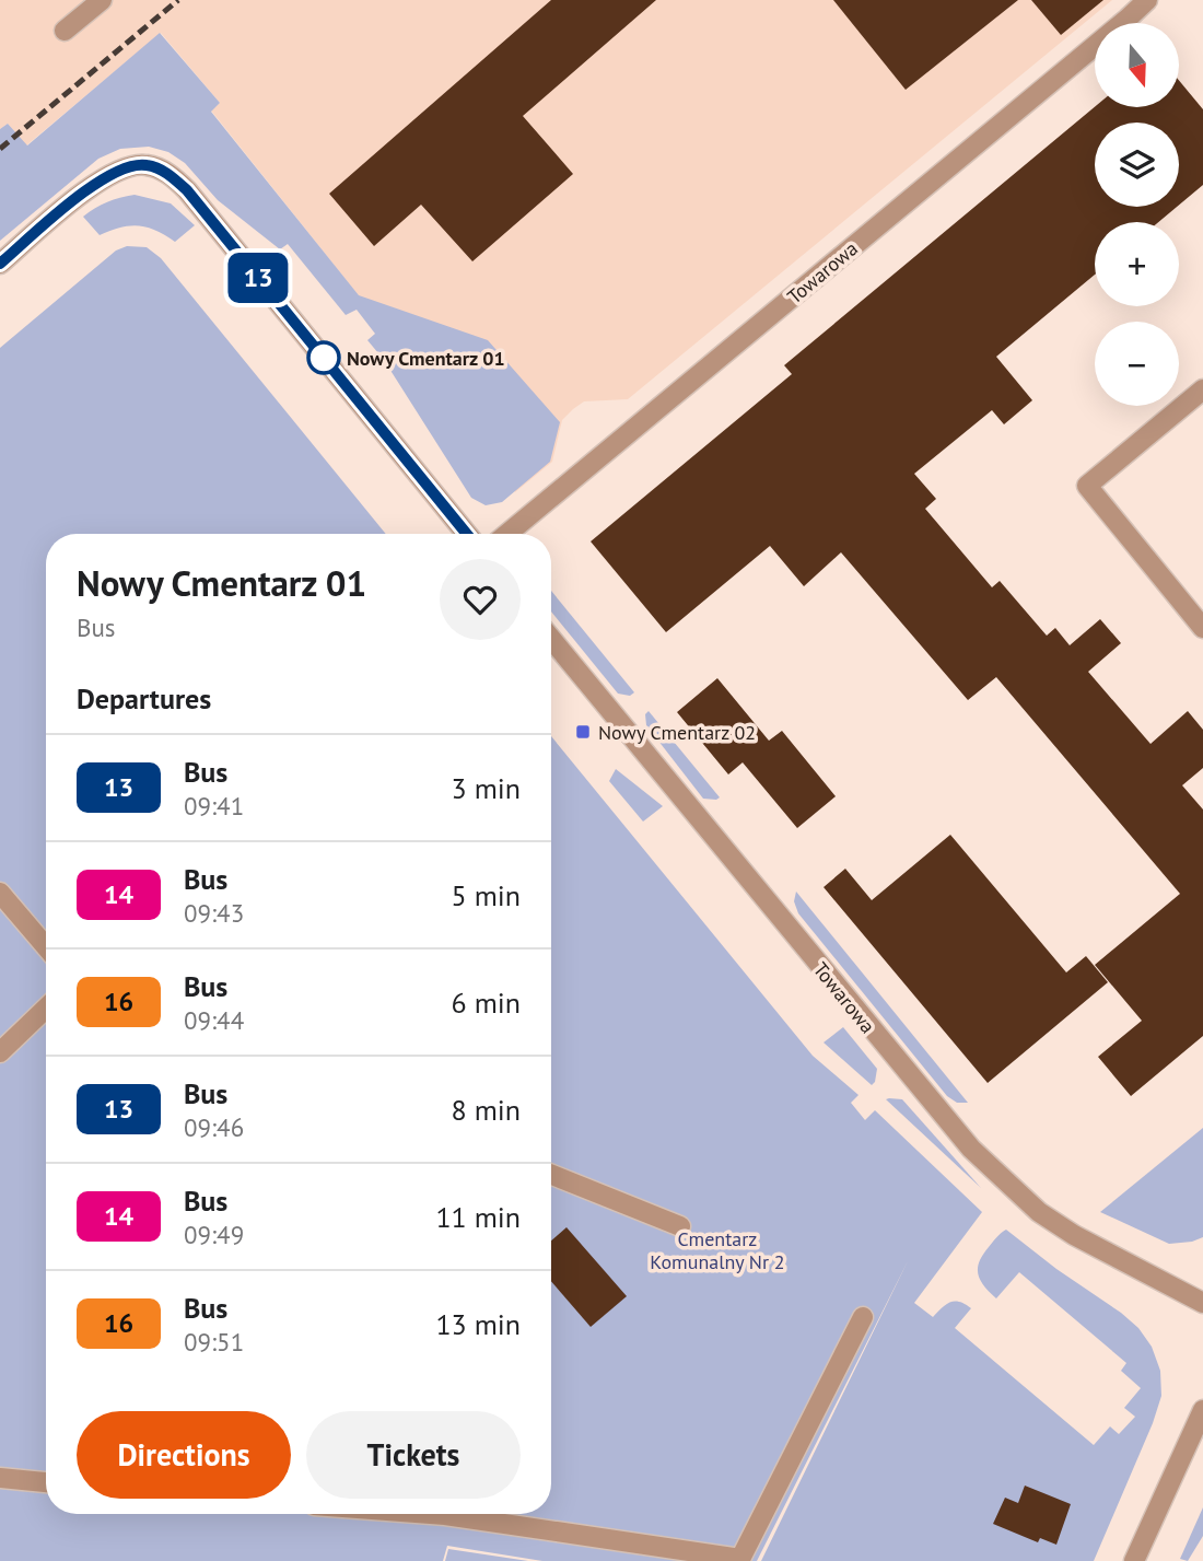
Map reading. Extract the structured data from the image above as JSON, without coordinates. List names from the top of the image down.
{
  "streets": {
    "street": ["Towarowa"]
  },
  "parks": ["Cmentarz Komunalny Nr 2"],
  "places": {
    "other": ["Nowy Cmentarz 01"],
    "transit": ["Nowy Cmentarz 02"]
  },
  "lines": ["bus line 13"],
  "north": "bottom",
  "page": {
    "on_map": "13",
    "map_buttons": ["+", "−"],
    "heading": [
      ["Nowy Cmentarz 01", "Bus"],
      "Departures"
    ],
    "list": [
      {
        "mark": "13",
        "name": "Bus",
        "note": "09:41",
        "value": "3 min"
      },
      {
        "mark": "14",
        "name": "Bus",
        "note": "09:43",
        "value": "5 min"
      },
      {
        "mark": "16",
        "name": "Bus",
        "note": "09:44",
        "value": "6 min"
      },
      {
        "mark": "13",
        "name": "Bus",
        "note": "09:46",
        "value": "8 min"
      },
      {
        "mark": "14",
        "name": "Bus",
        "note": "09:49",
        "value": "11 min"
      },
      {
        "mark": "16",
        "name": "Bus",
        "note": "09:51",
        "value": "13 min"
      }
    ],
    "buttons": ["Directions", "Tickets"]
  }
}
